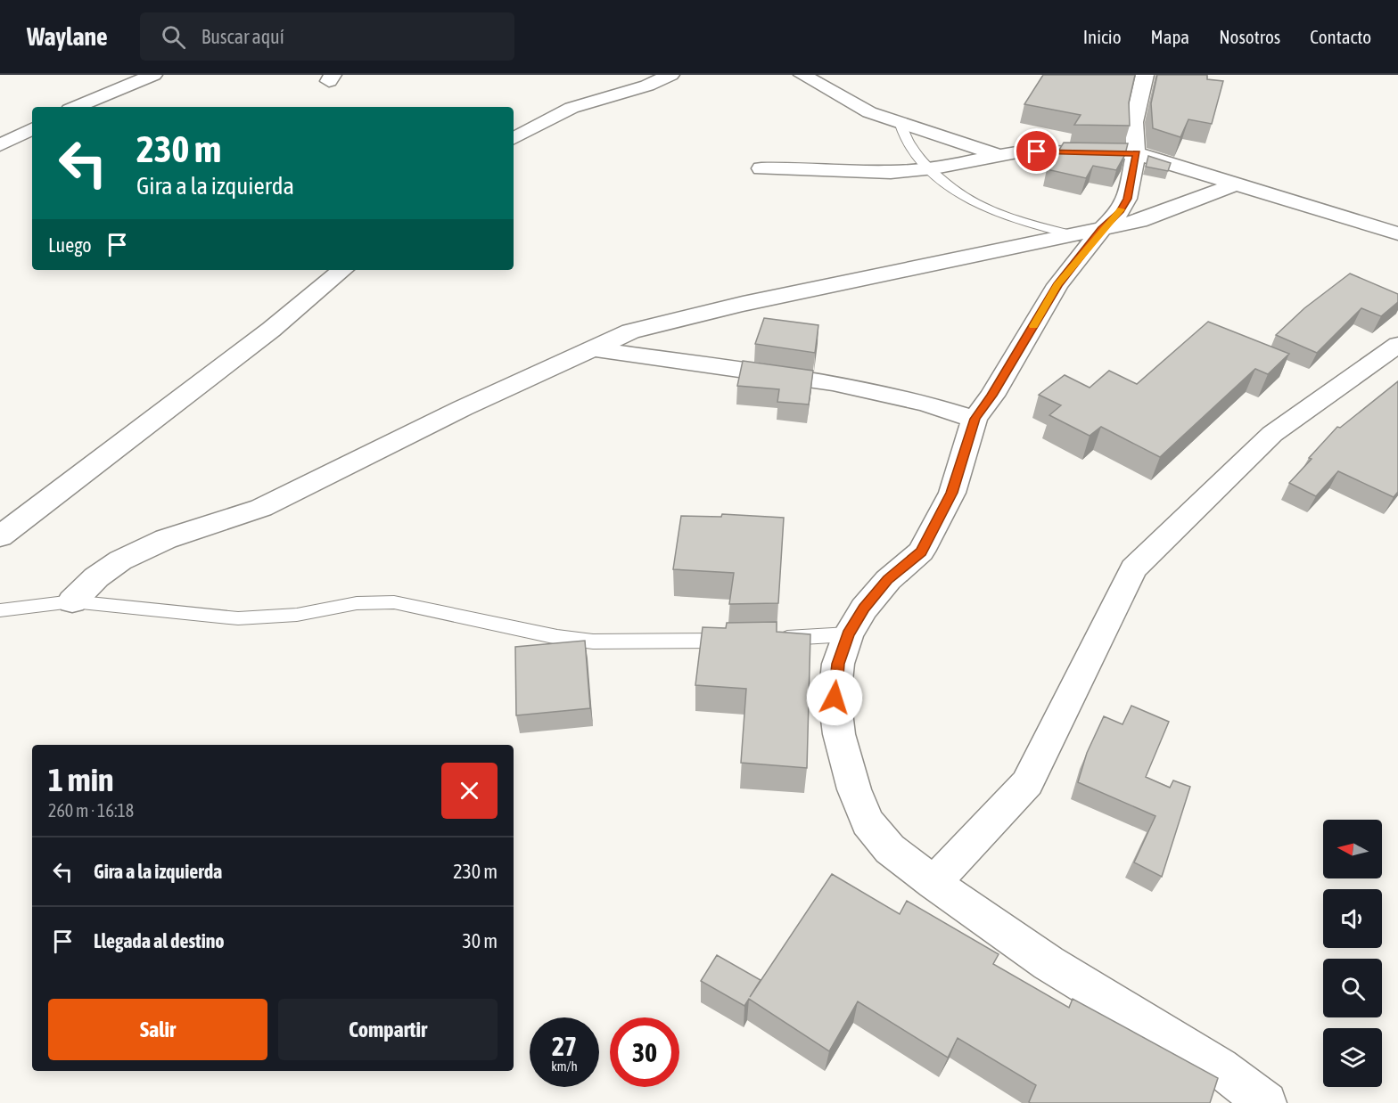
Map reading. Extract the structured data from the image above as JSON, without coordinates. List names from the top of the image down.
{
  "north": "left",
  "page": {
    "header": "Waylane",
    "search": "Buscar aquí",
    "nav": [
      "Inicio",
      "Mapa",
      "Nosotros",
      "Contacto"
    ],
    "turn": ["230 m", "Gira a la izquierda"],
    "then": "Luego",
    "heading": ["1 min", "260 m · 16:18"],
    "list": [
      {
        "name": "Gira a la izquierda",
        "value": "230 m"
      },
      {
        "name": "Llegada al destino",
        "value": "30 m"
      }
    ],
    "buttons": ["Salir", "Compartir"],
    "speed": "27 km/h",
    "limit": "30"
  }
}
